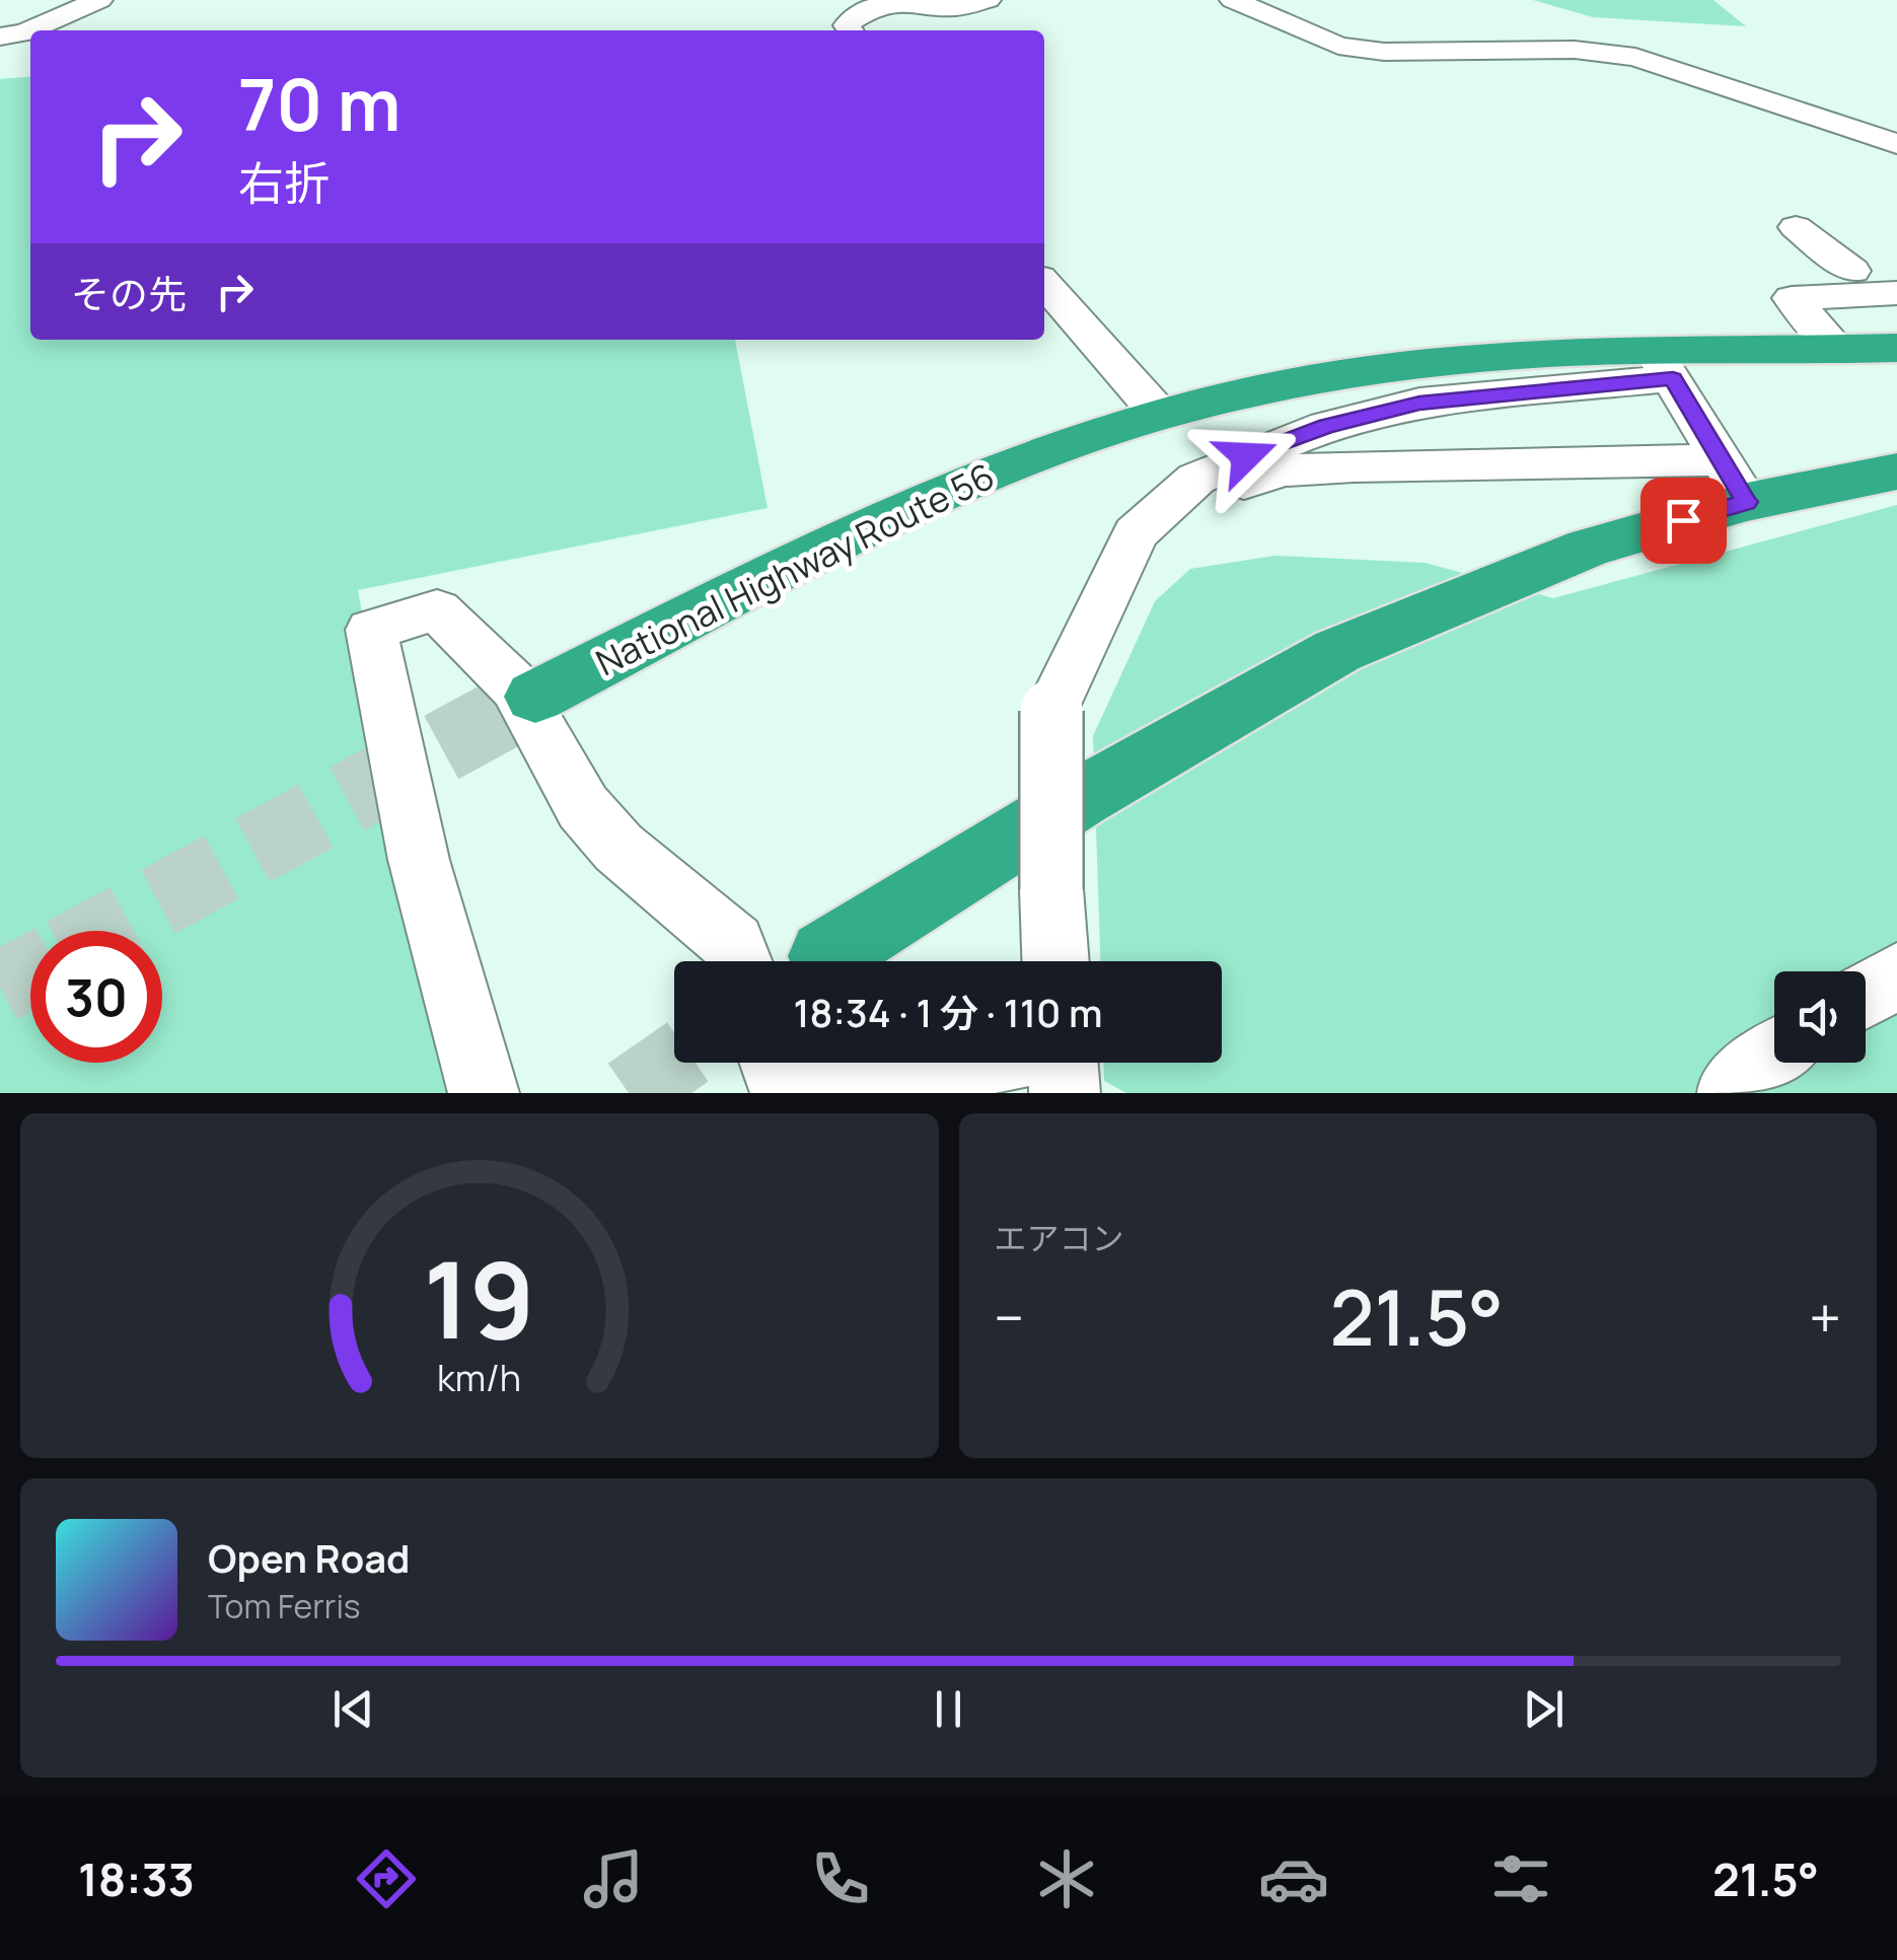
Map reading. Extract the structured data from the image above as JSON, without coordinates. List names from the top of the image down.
{
  "streets": {
    "highway": ["National Highway Route 56"]
  },
  "page": {
    "turn": ["70 m", "右折"],
    "then": "その先",
    "limit": "30",
    "trip": "18:34 · 1 分 · 110 m",
    "tile": "エアコン",
    "heat": ["−", "21.5°", "+"],
    "song": ["Open Road", "Tom Ferris"],
    "tabs": ["18:33", "21.5°"],
    "gauge": ["19", "km/h"]
  }
}
